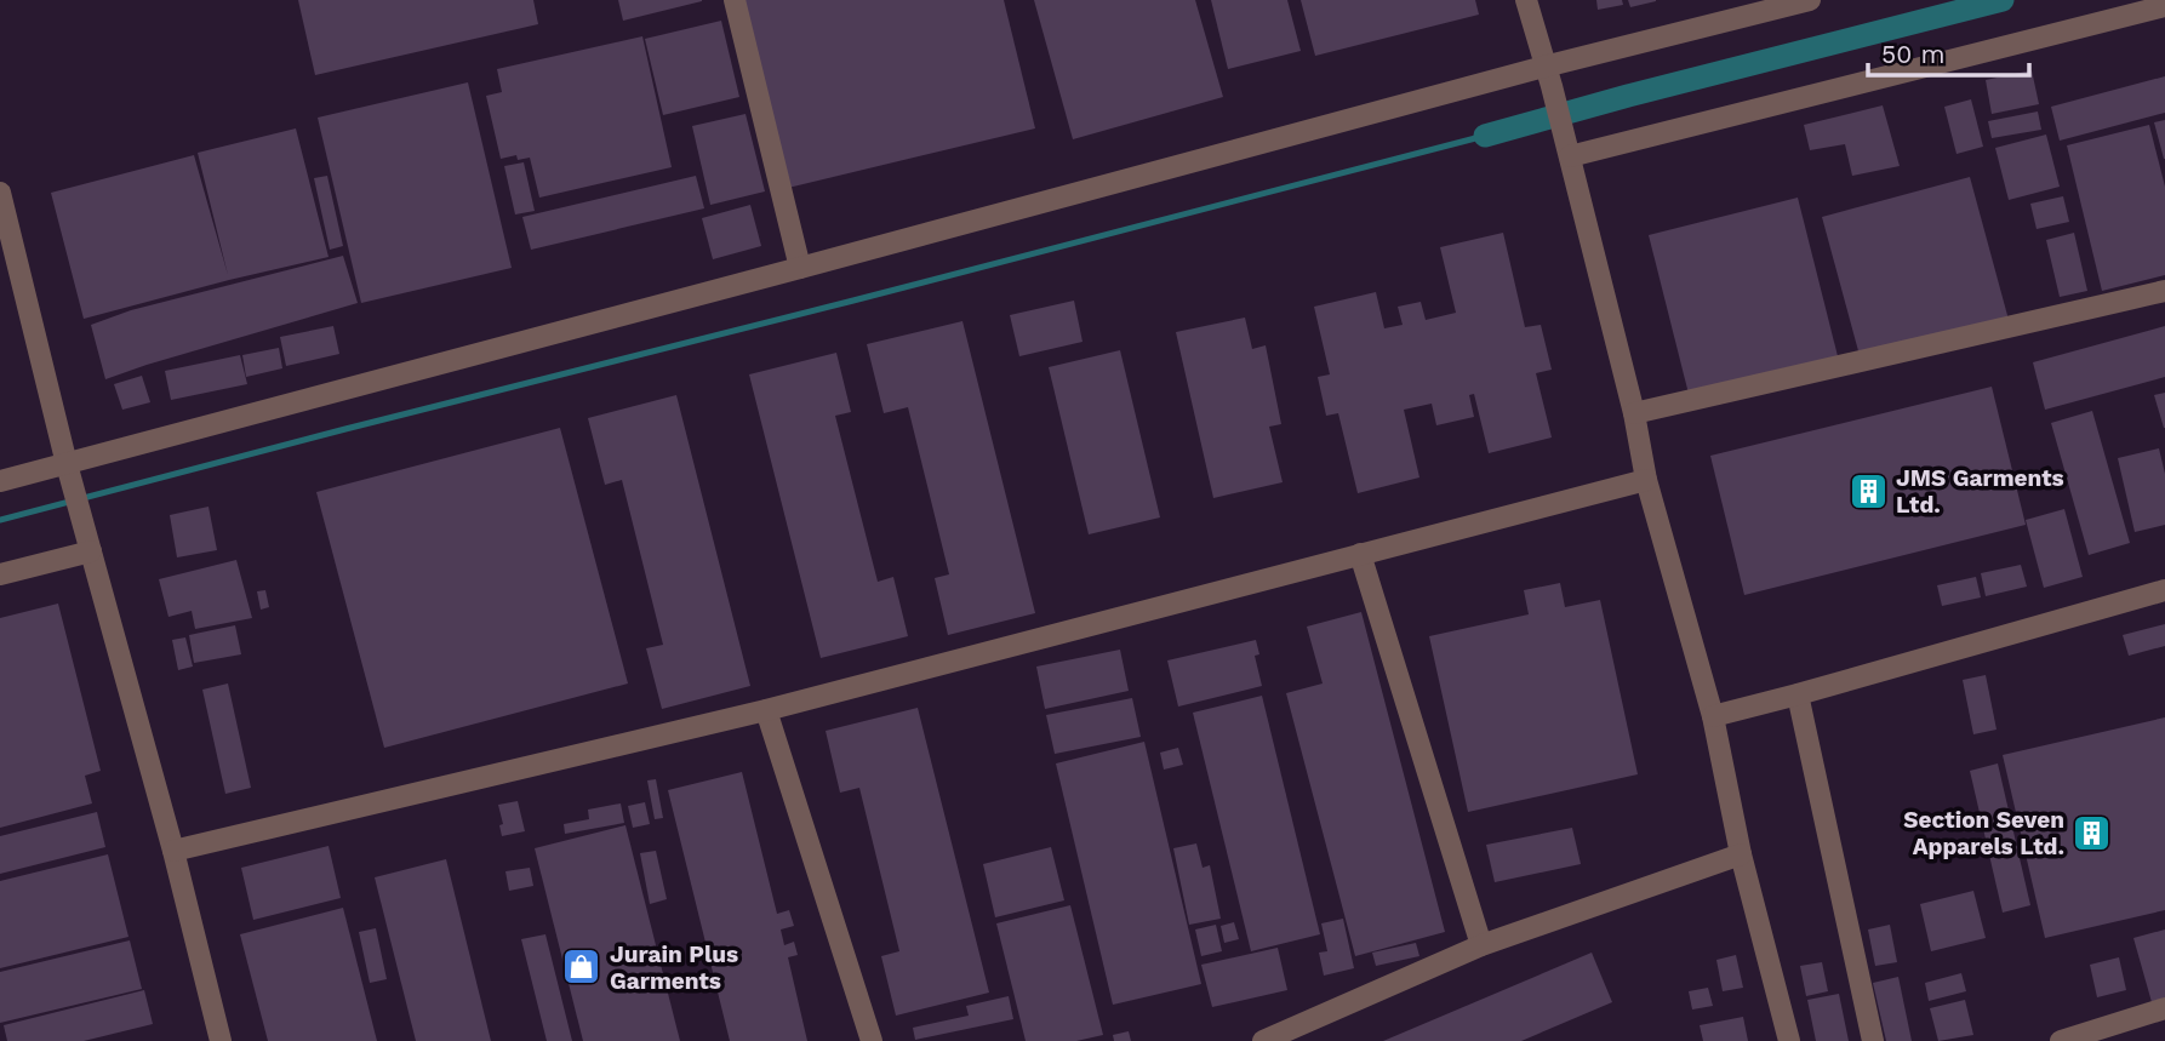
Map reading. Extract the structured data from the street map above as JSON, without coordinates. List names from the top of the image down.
{
  "places": {
    "building": ["JMS Garments Ltd.", "Section Seven Apparels Ltd."],
    "shop": ["Jurain Plus Garments"]
  },
  "scale_bar": "50 m"
}
